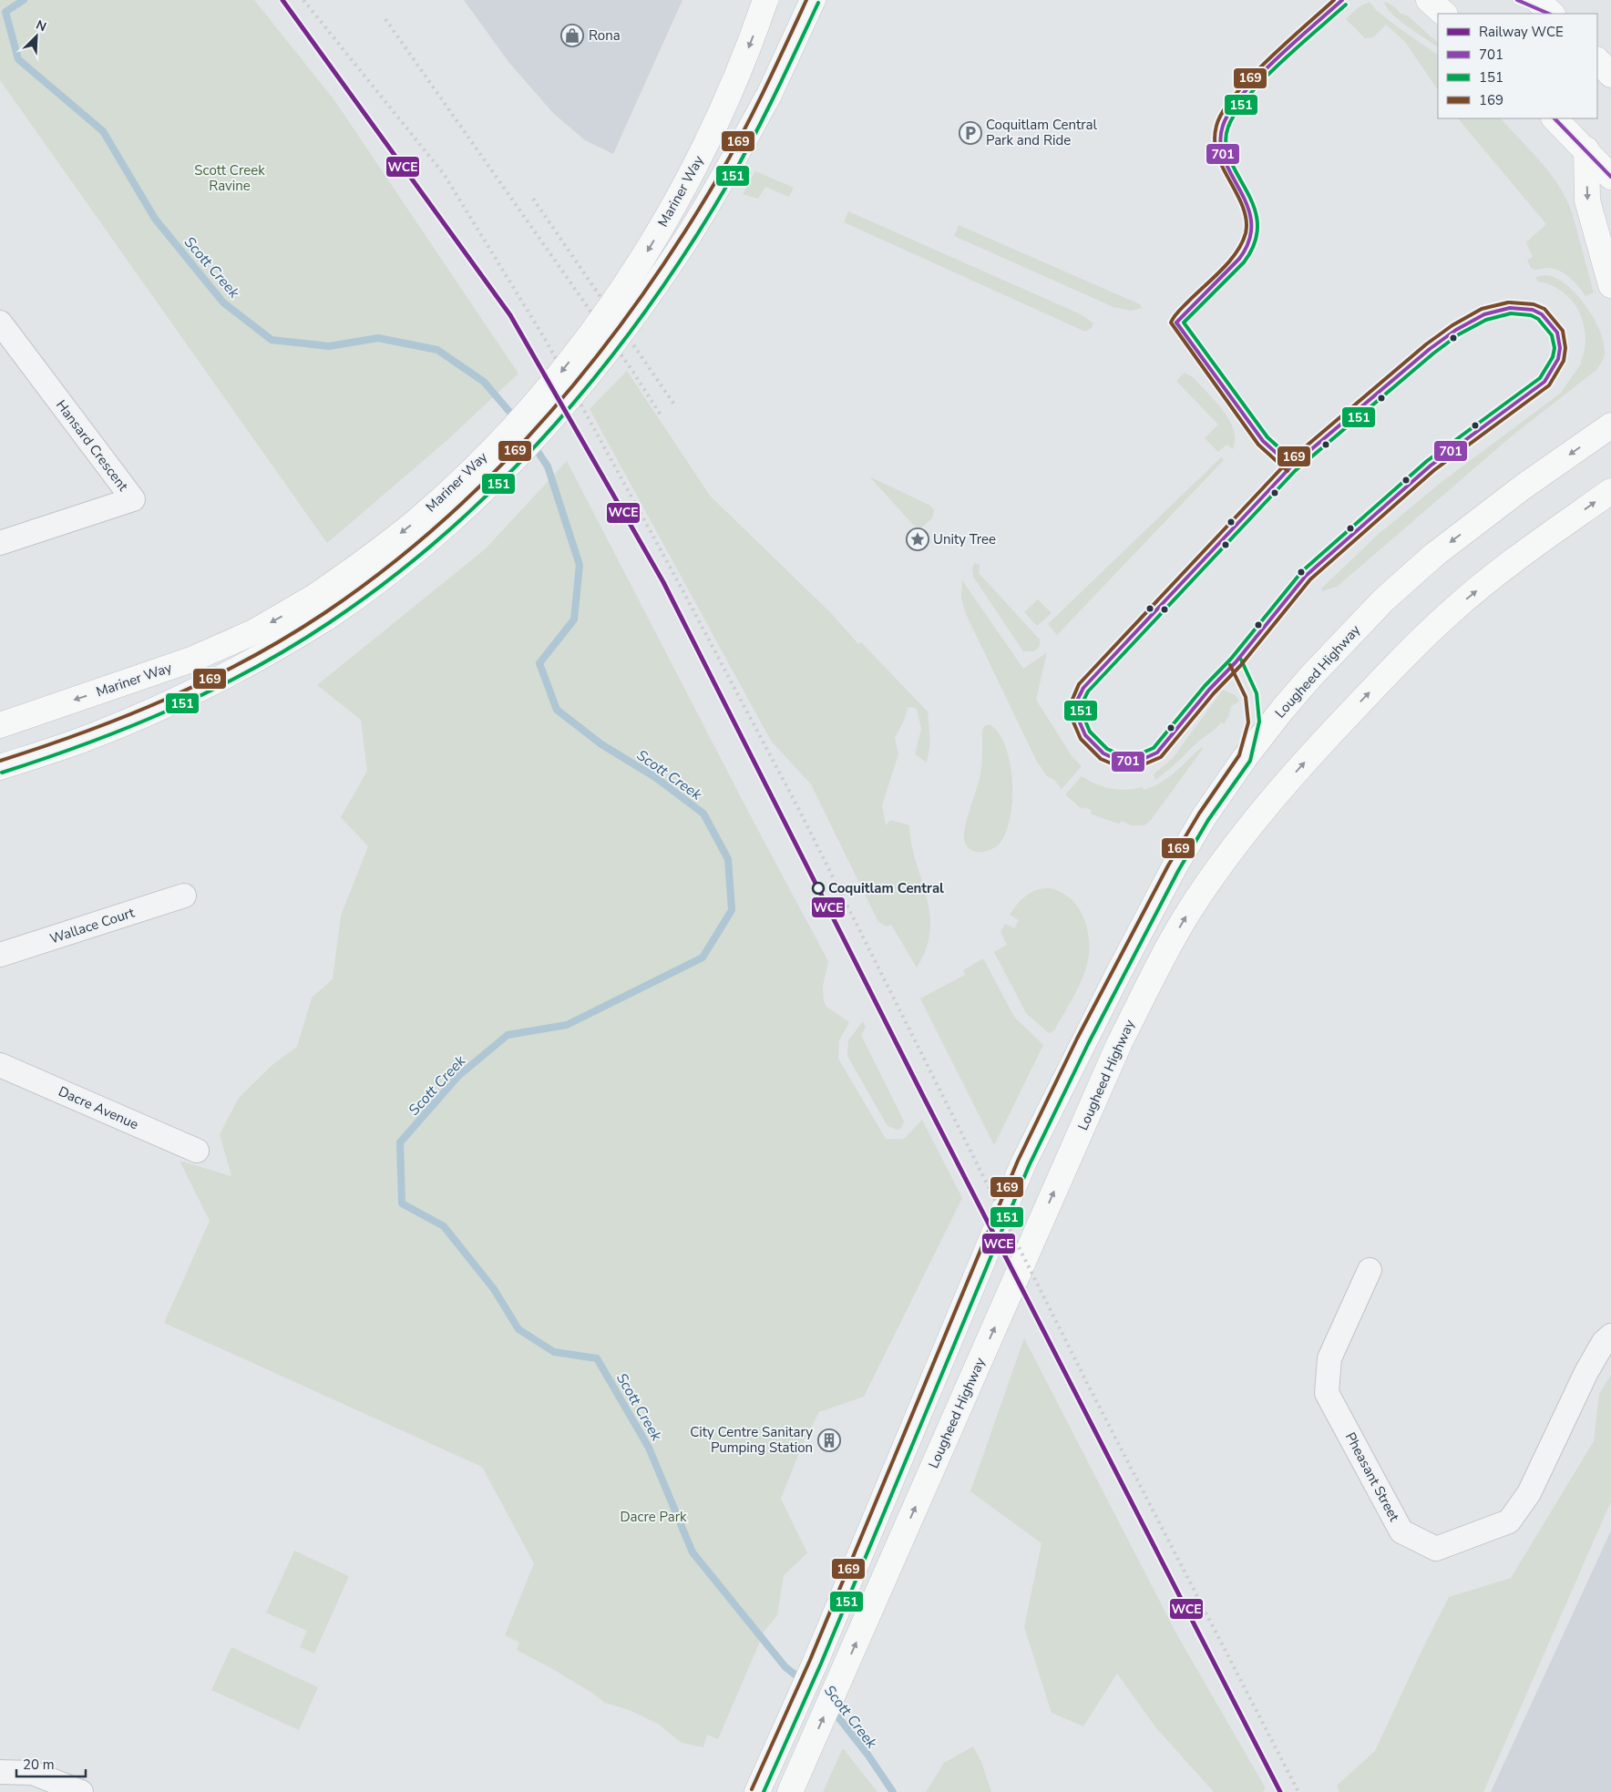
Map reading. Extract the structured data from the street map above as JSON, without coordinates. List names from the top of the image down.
{
  "streets": {
    "main road": ["Mariner Way", "Lougheed Highway"],
    "street": [
      "Hansard Crescent",
      "Wallace Court",
      "Dacre Avenue",
      "Pheasant Street"
    ]
  },
  "water": ["Scott Creek"],
  "parks": ["Scott Creek Ravine", "Dacre Park"],
  "places": {
    "shop": ["Rona"],
    "parking": ["Coquitlam Central Park and Ride"],
    "place": ["Unity Tree"],
    "other": ["Coquitlam Central"],
    "building": ["City Centre Sanitary Pumping Station"]
  },
  "lines": [
    "rail line WCE",
    "transit line 701",
    "transit line 169",
    "transit line 151"
  ],
  "legend": [
    "Railway WCE",
    "701",
    "151",
    "169"
  ],
  "scale_bar": "20 m",
  "north": "top right"
}
